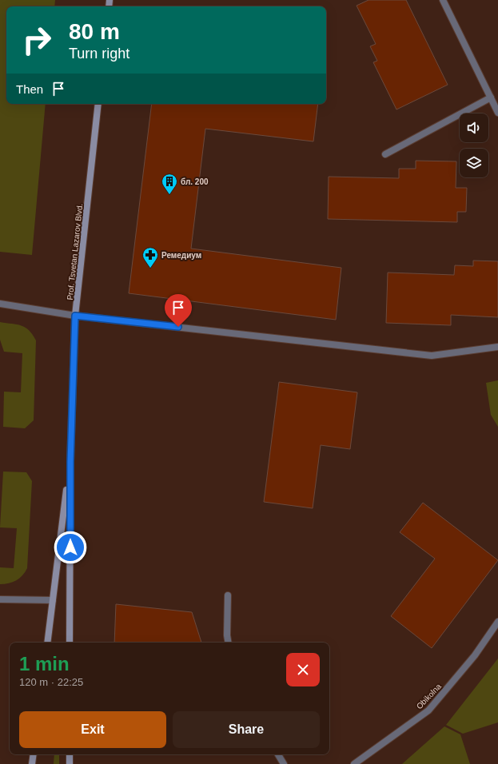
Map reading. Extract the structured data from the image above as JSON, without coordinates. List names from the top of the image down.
{
  "streets": {
    "main road": ["Prof. Tsvetan Lazarov Blvd."],
    "street": ["Obikolna"]
  },
  "places": {
    "building": ["бл. 200"],
    "pharmacy": ["Ремедиум"]
  },
  "page": {
    "turn": ["80 m", "Turn right"],
    "then": "Then",
    "heading": ["1 min", "120 m · 22:25"],
    "buttons": ["Exit", "Share"]
  }
}
